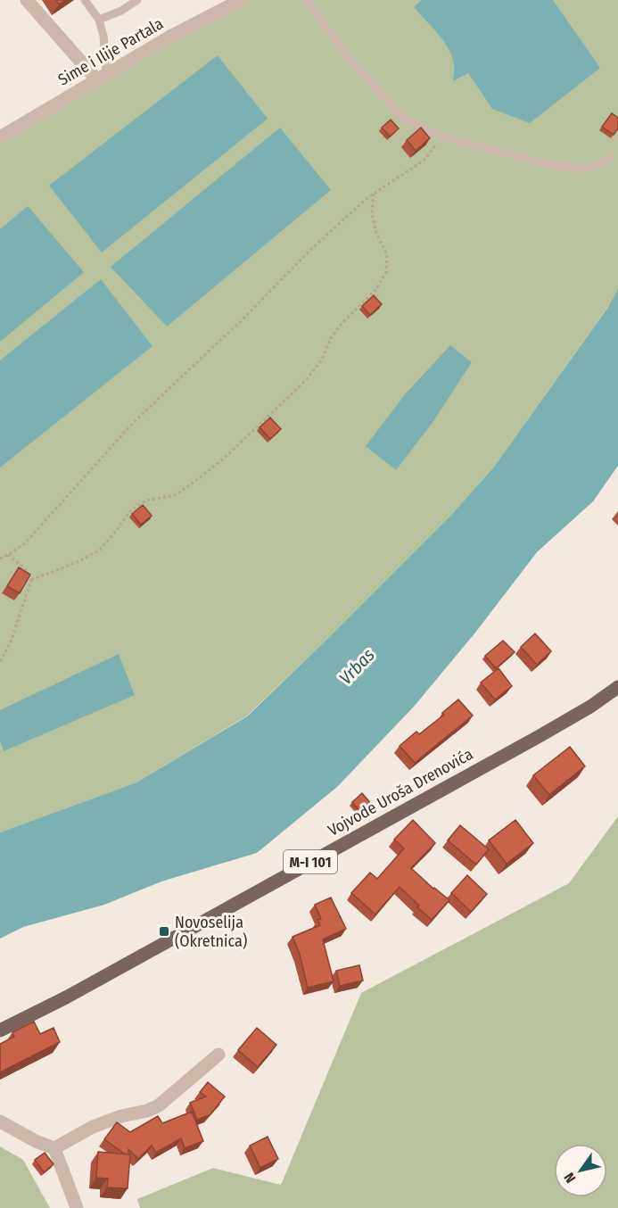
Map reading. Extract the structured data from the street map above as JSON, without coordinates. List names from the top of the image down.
{
  "streets": {
    "main road": ["Vojvode Uroša Drenovića", "M-I 101"],
    "street": ["Sime i Ilije Partala"]
  },
  "water": ["Vrbas"],
  "places": {
    "transit": ["Novoselija (Okretnica)"]
  },
  "north": "bottom left"
}
